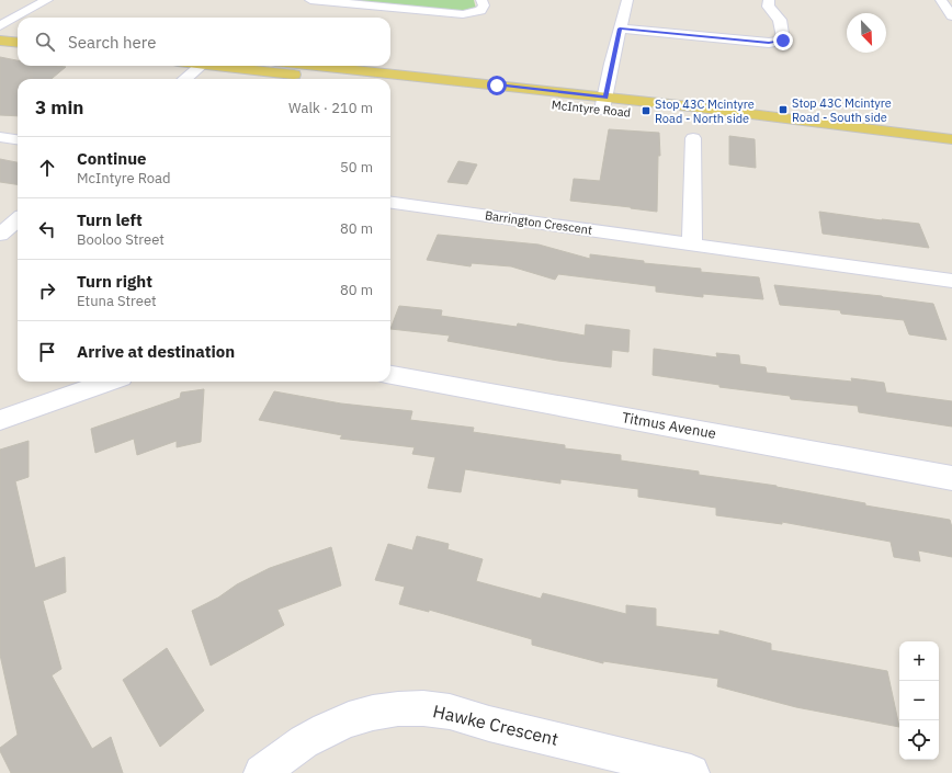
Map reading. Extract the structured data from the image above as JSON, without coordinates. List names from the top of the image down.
{
  "streets": {
    "main road": ["McIntyre Road"],
    "street": ["Barrington Crescent", "Titmus Avenue", "Hawke Crescent"]
  },
  "places": {
    "transit": ["Stop 43C Mcintyre Road - South side", "Stop 43C Mcintyre Road - North side"]
  },
  "north": "bottom right",
  "page": {
    "search": "Search here",
    "heading": ["3 min", "Walk · 210 m"],
    "list": [
      ["Continue", "McIntyre Road", "50 m"],
      ["Turn left", "Booloo Street", "80 m"],
      ["Turn right", "Etuna Street", "80 m"],
      "Arrive at destination"
    ],
    "map_buttons": ["+", "−"]
  }
}
